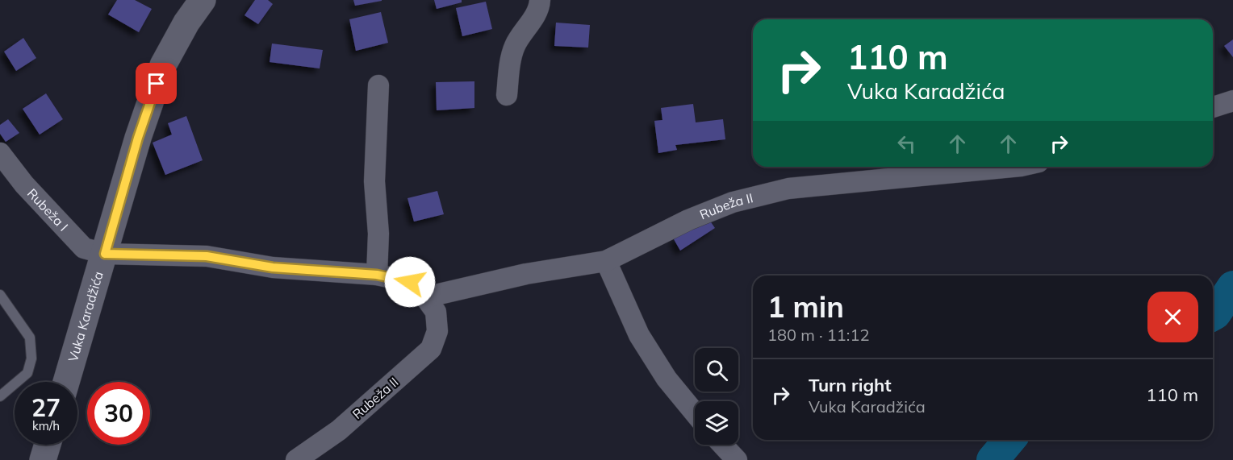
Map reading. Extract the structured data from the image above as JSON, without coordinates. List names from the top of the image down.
{
  "streets": {
    "street": ["Rubeža II", "Rubeža I", "Vuka Karadžića"]
  },
  "crossings": [
    ["Rubeža II", "Rubeža I"],
    ["Rubeža II", "Vuka Karadžića"],
    ["Rubeža I", "Vuka Karadžića"]
  ],
  "page": {
    "turn": ["110 m", "Vuka Karadžića"],
    "heading": ["1 min", "180 m · 11:12"],
    "list": [
      {
        "name": "Turn right",
        "note": "Vuka Karadžića",
        "value": "110 m"
      }
    ],
    "speed": "27 km/h",
    "limit": "30"
  }
}
